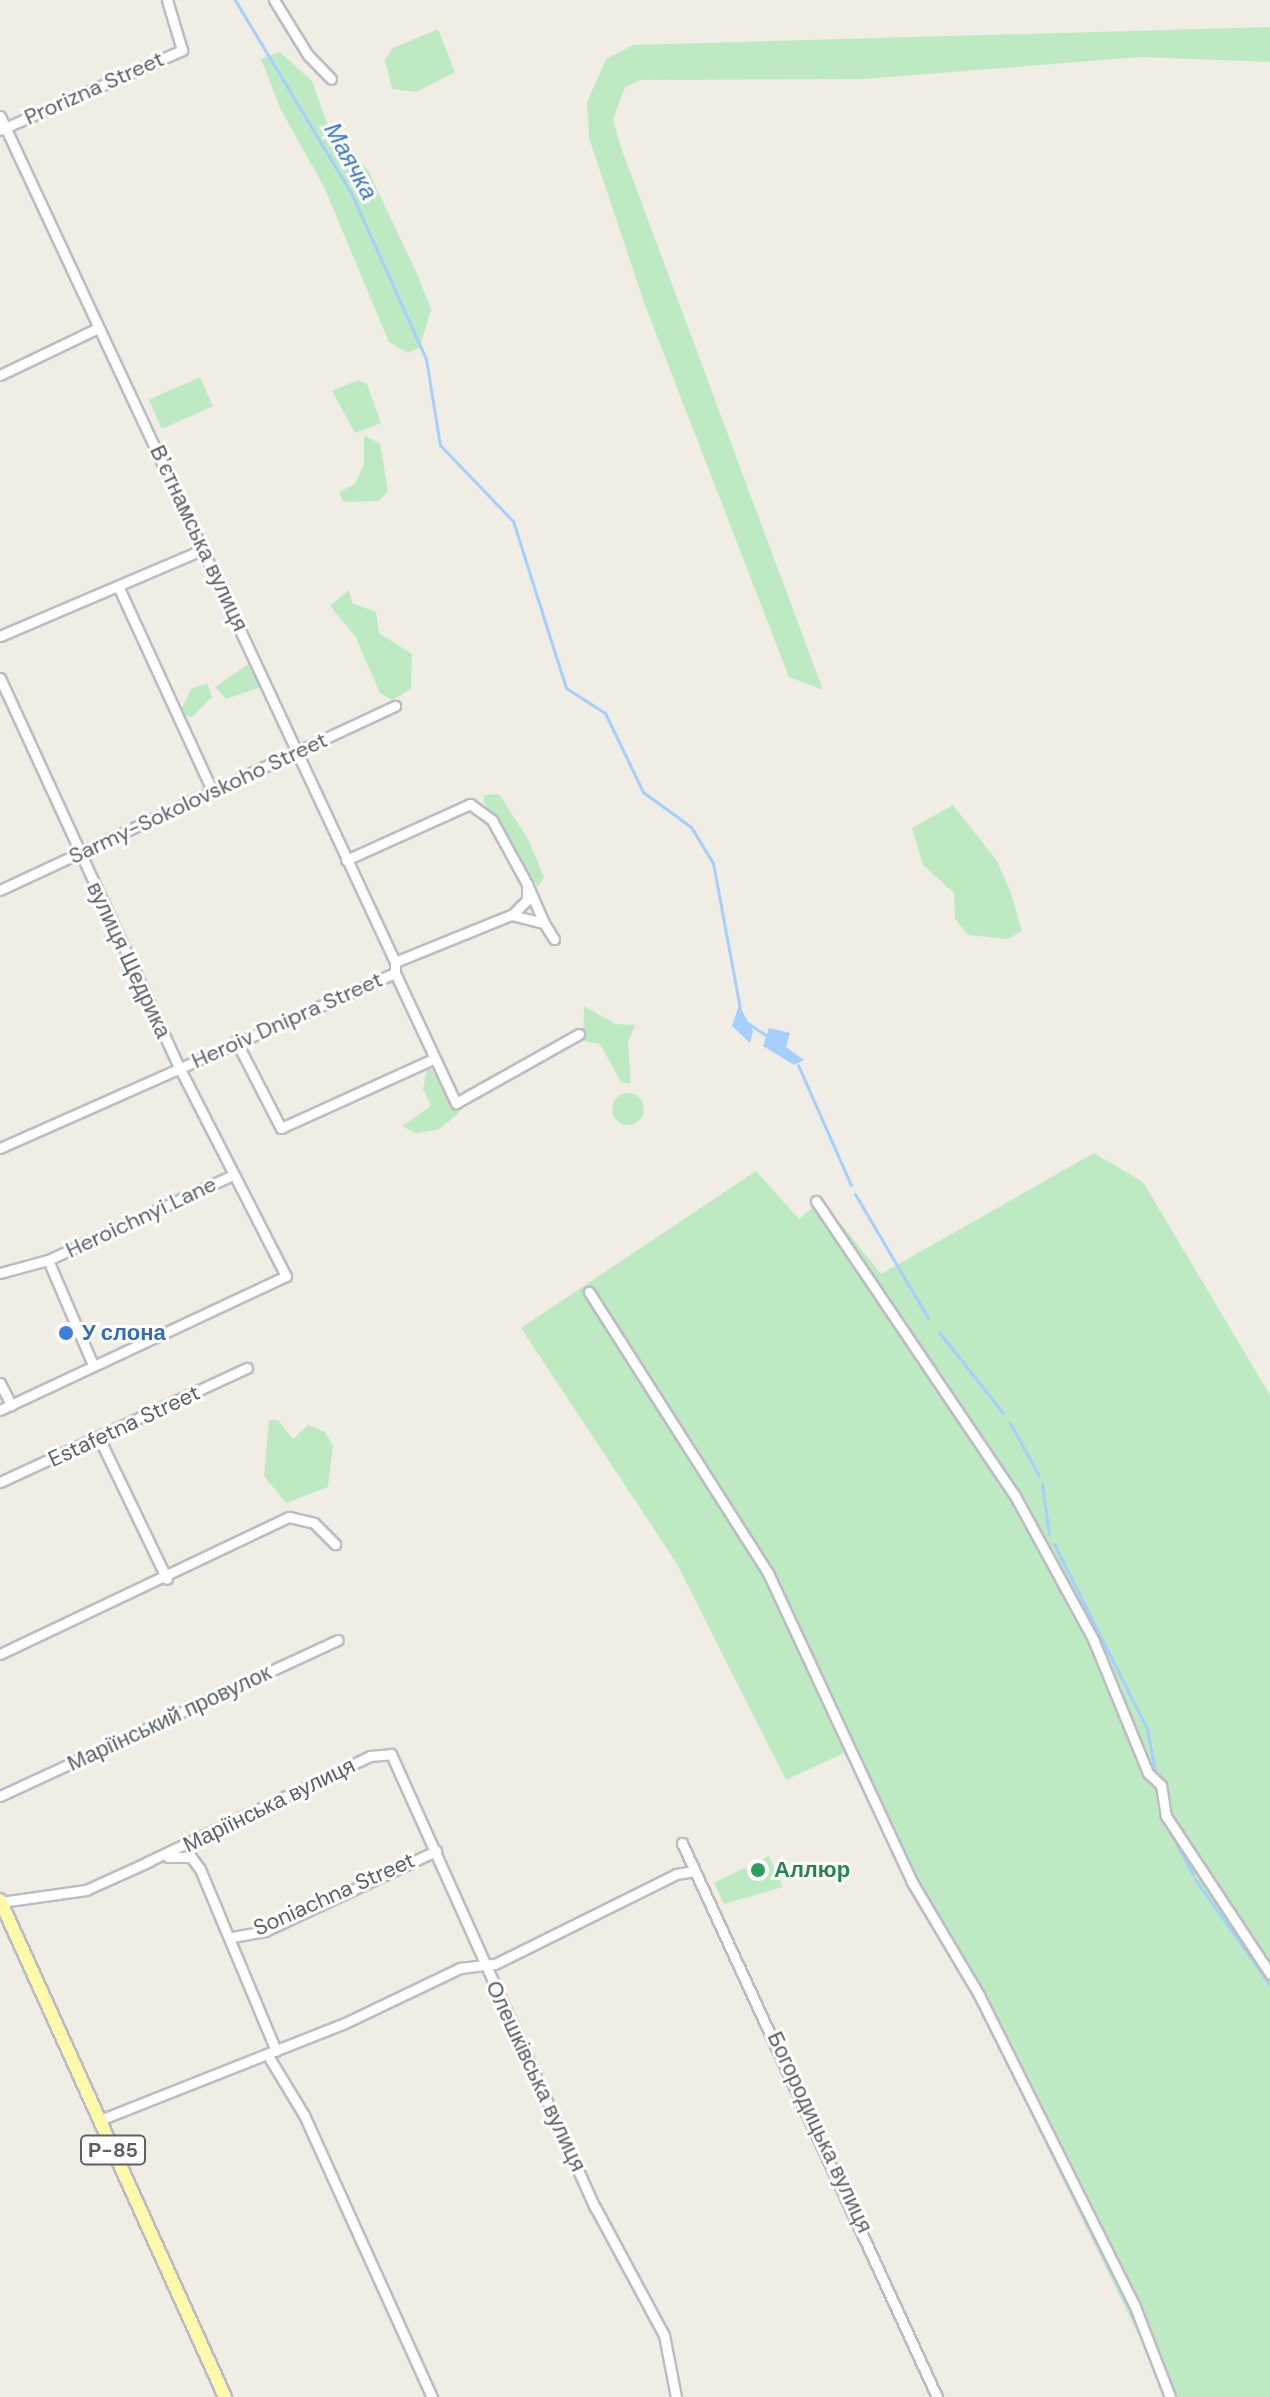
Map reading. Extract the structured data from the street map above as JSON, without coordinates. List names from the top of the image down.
{
  "streets": {
    "main road": ["Р-85"],
    "street": [
      "Prorizna Street",
      "Вʼєтнамська вулиця",
      "Sarmy-Sokolovskoho Street",
      "вулиця Щедрика",
      "Heroiv Dnipra Street",
      "Heroichnyi Lane",
      "Estafetna Street",
      "Маріїнський провулок",
      "Маріїнська вулиця",
      "Soniachna Street",
      "Олешківська вулиця",
      "Богородицька вулиця"
    ]
  },
  "crossings": [
    ["Prorizna Street", "Вʼєтнамська вулиця"],
    ["Вʼєтнамська вулиця", "Sarmy-Sokolovskoho Street"],
    ["Вʼєтнамська вулиця", "Heroiv Dnipra Street"],
    ["Sarmy-Sokolovskoho Street", "вулиця Щедрика"],
    ["вулиця Щедрика", "Heroiv Dnipra Street"],
    ["Heroiv Dnipra Street", "Heroichnyi Lane"],
    ["Маріїнська вулиця", "Олешківська вулиця"],
    ["Маріїнська вулиця", "Р-85"],
    ["Soniachna Street", "Олешківська вулиця"]
  ],
  "water": ["Маячка"],
  "places": ["У слона", "Аллюр"]
}
